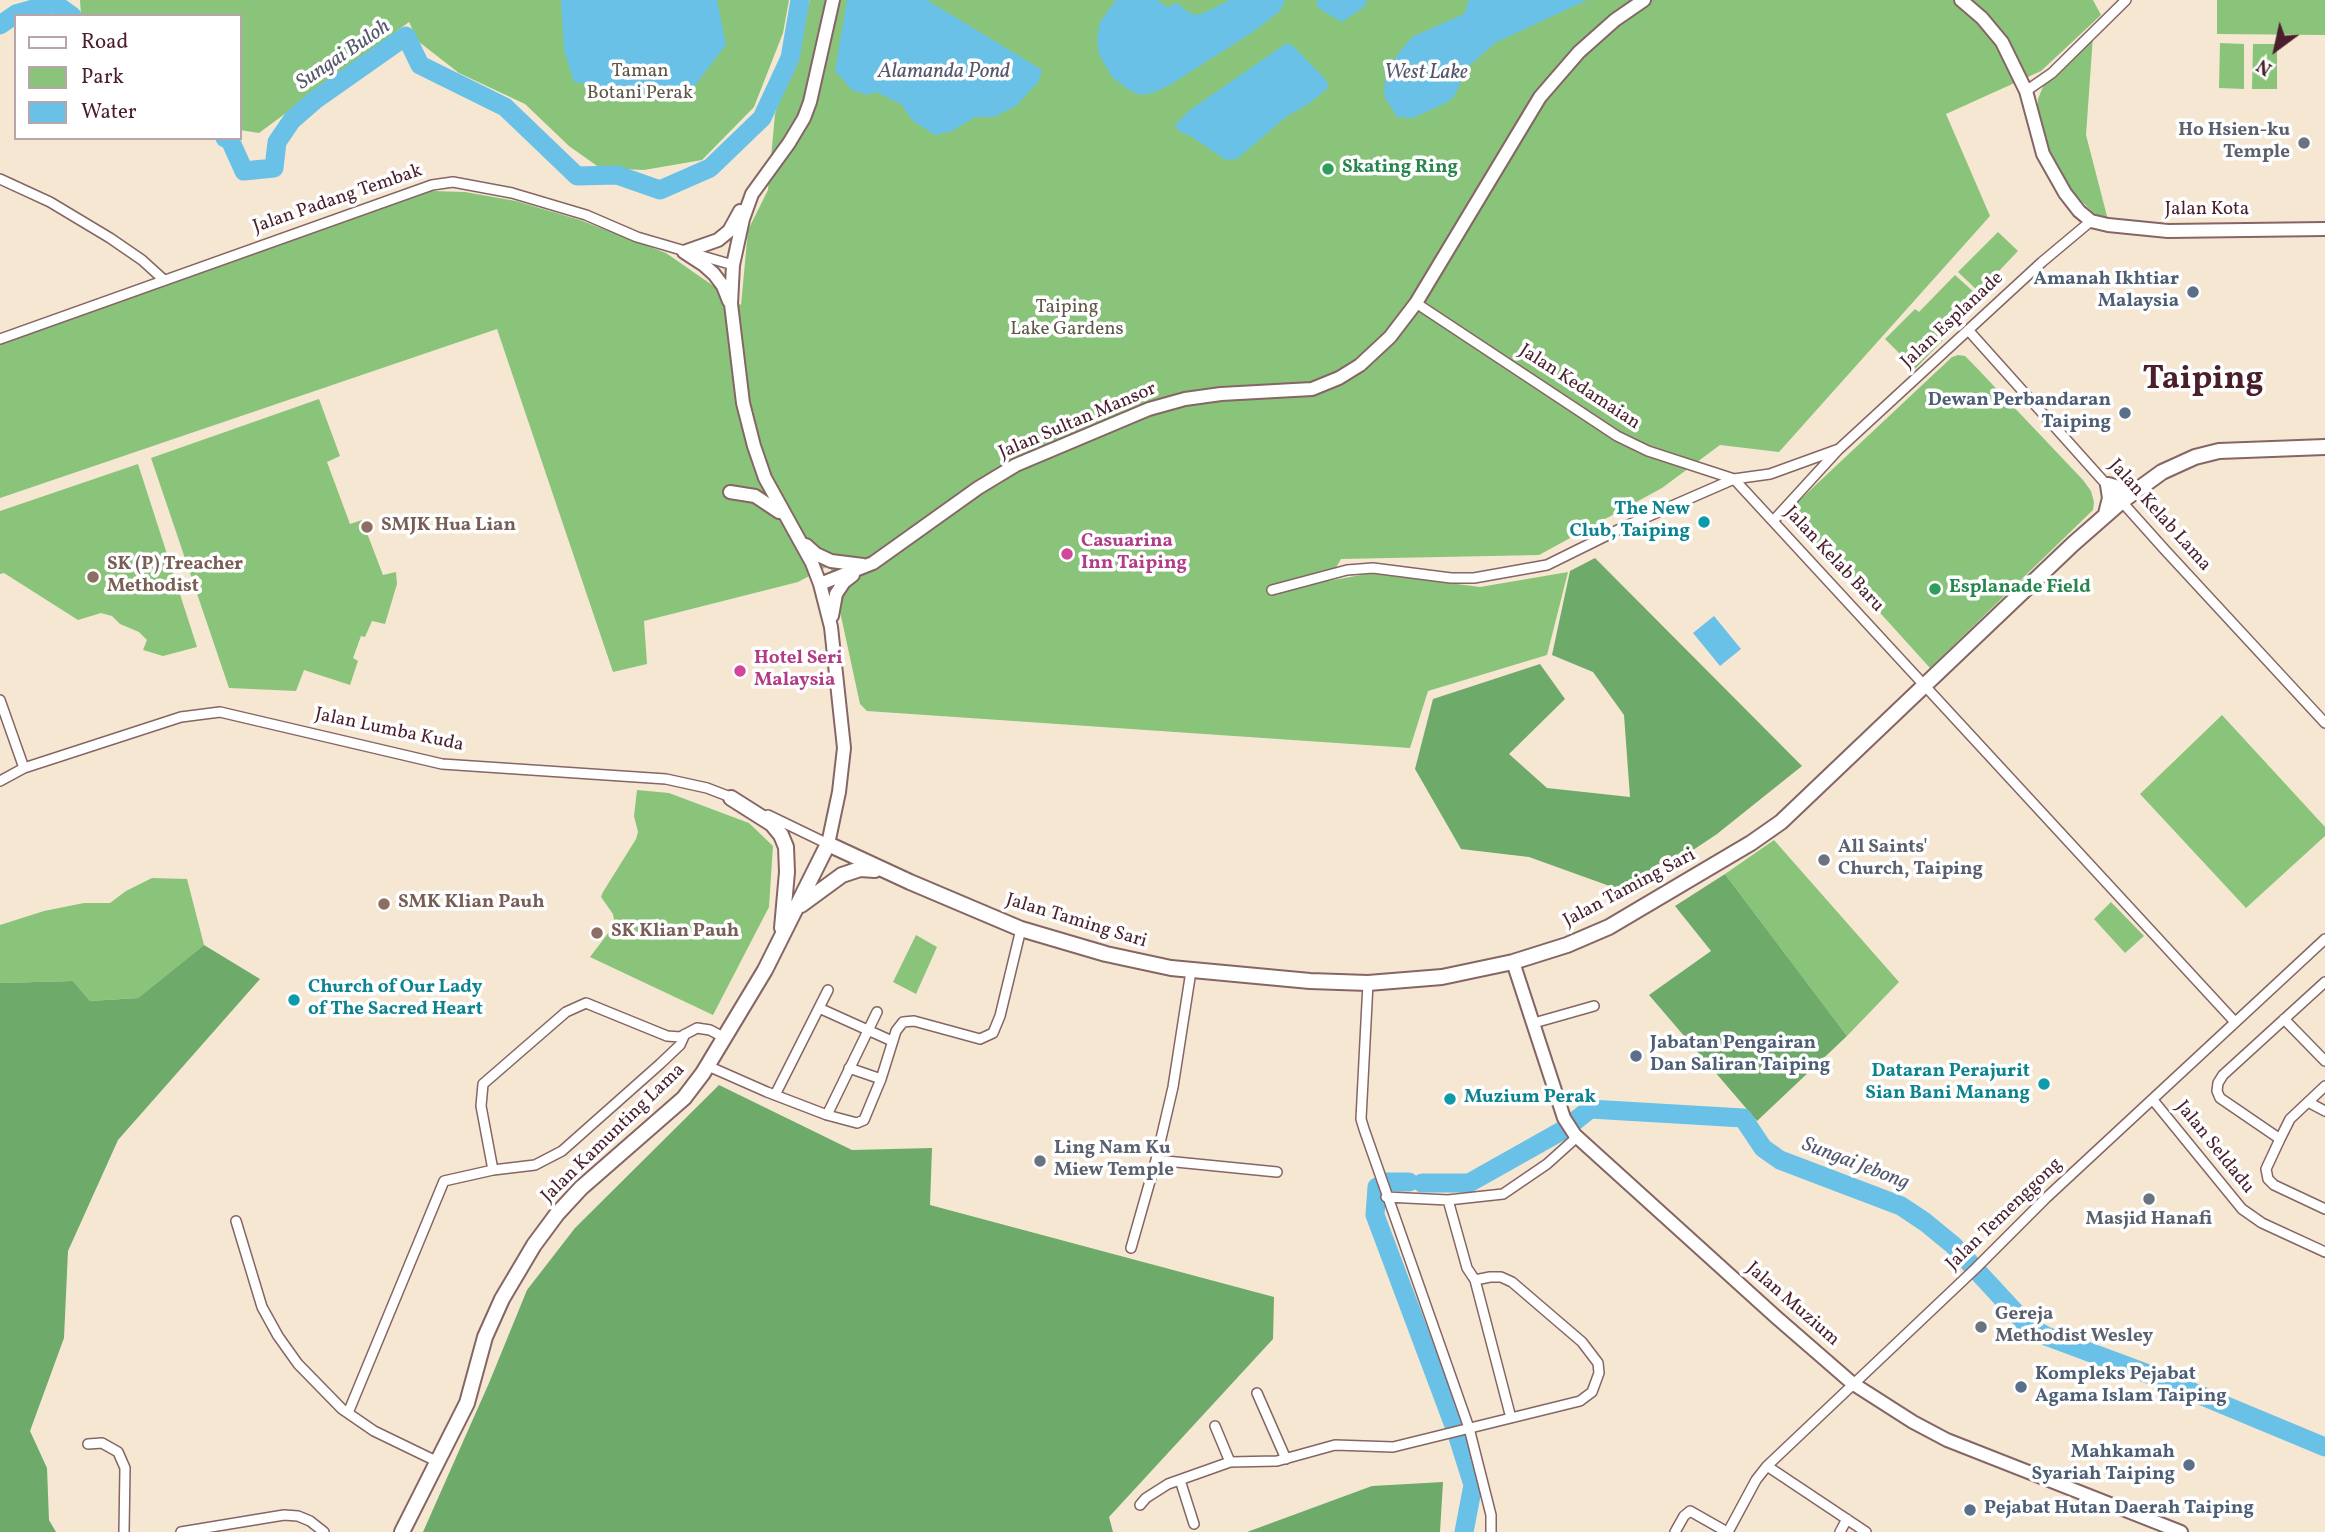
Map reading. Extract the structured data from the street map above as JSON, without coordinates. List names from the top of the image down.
{
  "streets": {
    "main road": ["Jalan Taming Sari", "Jalan Kamunting Lama"],
    "street": [
      "Jalan Padang Tembak",
      "Jalan Kota",
      "Jalan Esplanade",
      "Jalan Kedamaian",
      "Jalan Sultan Mansor",
      "Jalan Kelab Lama",
      "Jalan Kelab Baru",
      "Jalan Lumba Kuda",
      "Jalan Seldadu",
      "Jalan Temenggong",
      "Jalan Muzium"
    ]
  },
  "crossings": [
    ["Jalan Kota", "Jalan Esplanade"],
    ["Jalan Esplanade", "Jalan Kedamaian"],
    ["Jalan Esplanade", "Jalan Kelab Lama"],
    ["Jalan Esplanade", "Jalan Kelab Baru"],
    ["Jalan Kedamaian", "Jalan Sultan Mansor"],
    ["Jalan Kedamaian", "Jalan Kelab Baru"],
    ["Jalan Kelab Lama", "Jalan Taming Sari"],
    ["Jalan Kelab Baru", "Jalan Taming Sari"],
    ["Jalan Kelab Baru", "Jalan Temenggong"],
    ["Jalan Lumba Kuda", "Jalan Taming Sari"],
    ["Jalan Lumba Kuda", "Jalan Kamunting Lama"],
    ["Jalan Taming Sari", "Jalan Kamunting Lama"],
    ["Jalan Taming Sari", "Jalan Muzium"],
    ["Jalan Seldadu", "Jalan Temenggong"],
    ["Jalan Temenggong", "Jalan Muzium"]
  ],
  "districts": ["Taiping"],
  "water": [
    "Sungai Buloh",
    "Alamanda Pond",
    "West Lake",
    "Sungai Jebong"
  ],
  "parks": ["Taman Botani Perak", "Taiping Lake Gardens"],
  "places": [
    "Ho Hsien-ku Temple",
    "Skating Ring",
    "Amanah Ikhtiar Malaysia",
    "Dewan Perbandaran Taiping",
    "The New Club, Taiping",
    "SMJK Hua Lian",
    "Casuarina Inn Taiping",
    "SK (P) Treacher Methodist",
    "Esplanade Field",
    "Hotel Seri Malaysia",
    "All Saints' Church, Taiping",
    "SMK Klian Pauh",
    "SK Klian Pauh",
    "Church of Our Lady of The Sacred Heart",
    "Jabatan Pengairan Dan Saliran Taiping",
    "Dataran Perajurit Sian Bani Manang",
    "Muzium Perak",
    "Ling Nam Ku Miew Temple",
    "Masjid Hanafi",
    "Gereja Methodist Wesley",
    "Kompleks Pejabat Agama Islam Taiping",
    "Mahkamah Syariah Taiping",
    "Pejabat Hutan Daerah Taiping"
  ],
  "legend": ["Road", "Park", "Water"],
  "north": "bottom left"
}
